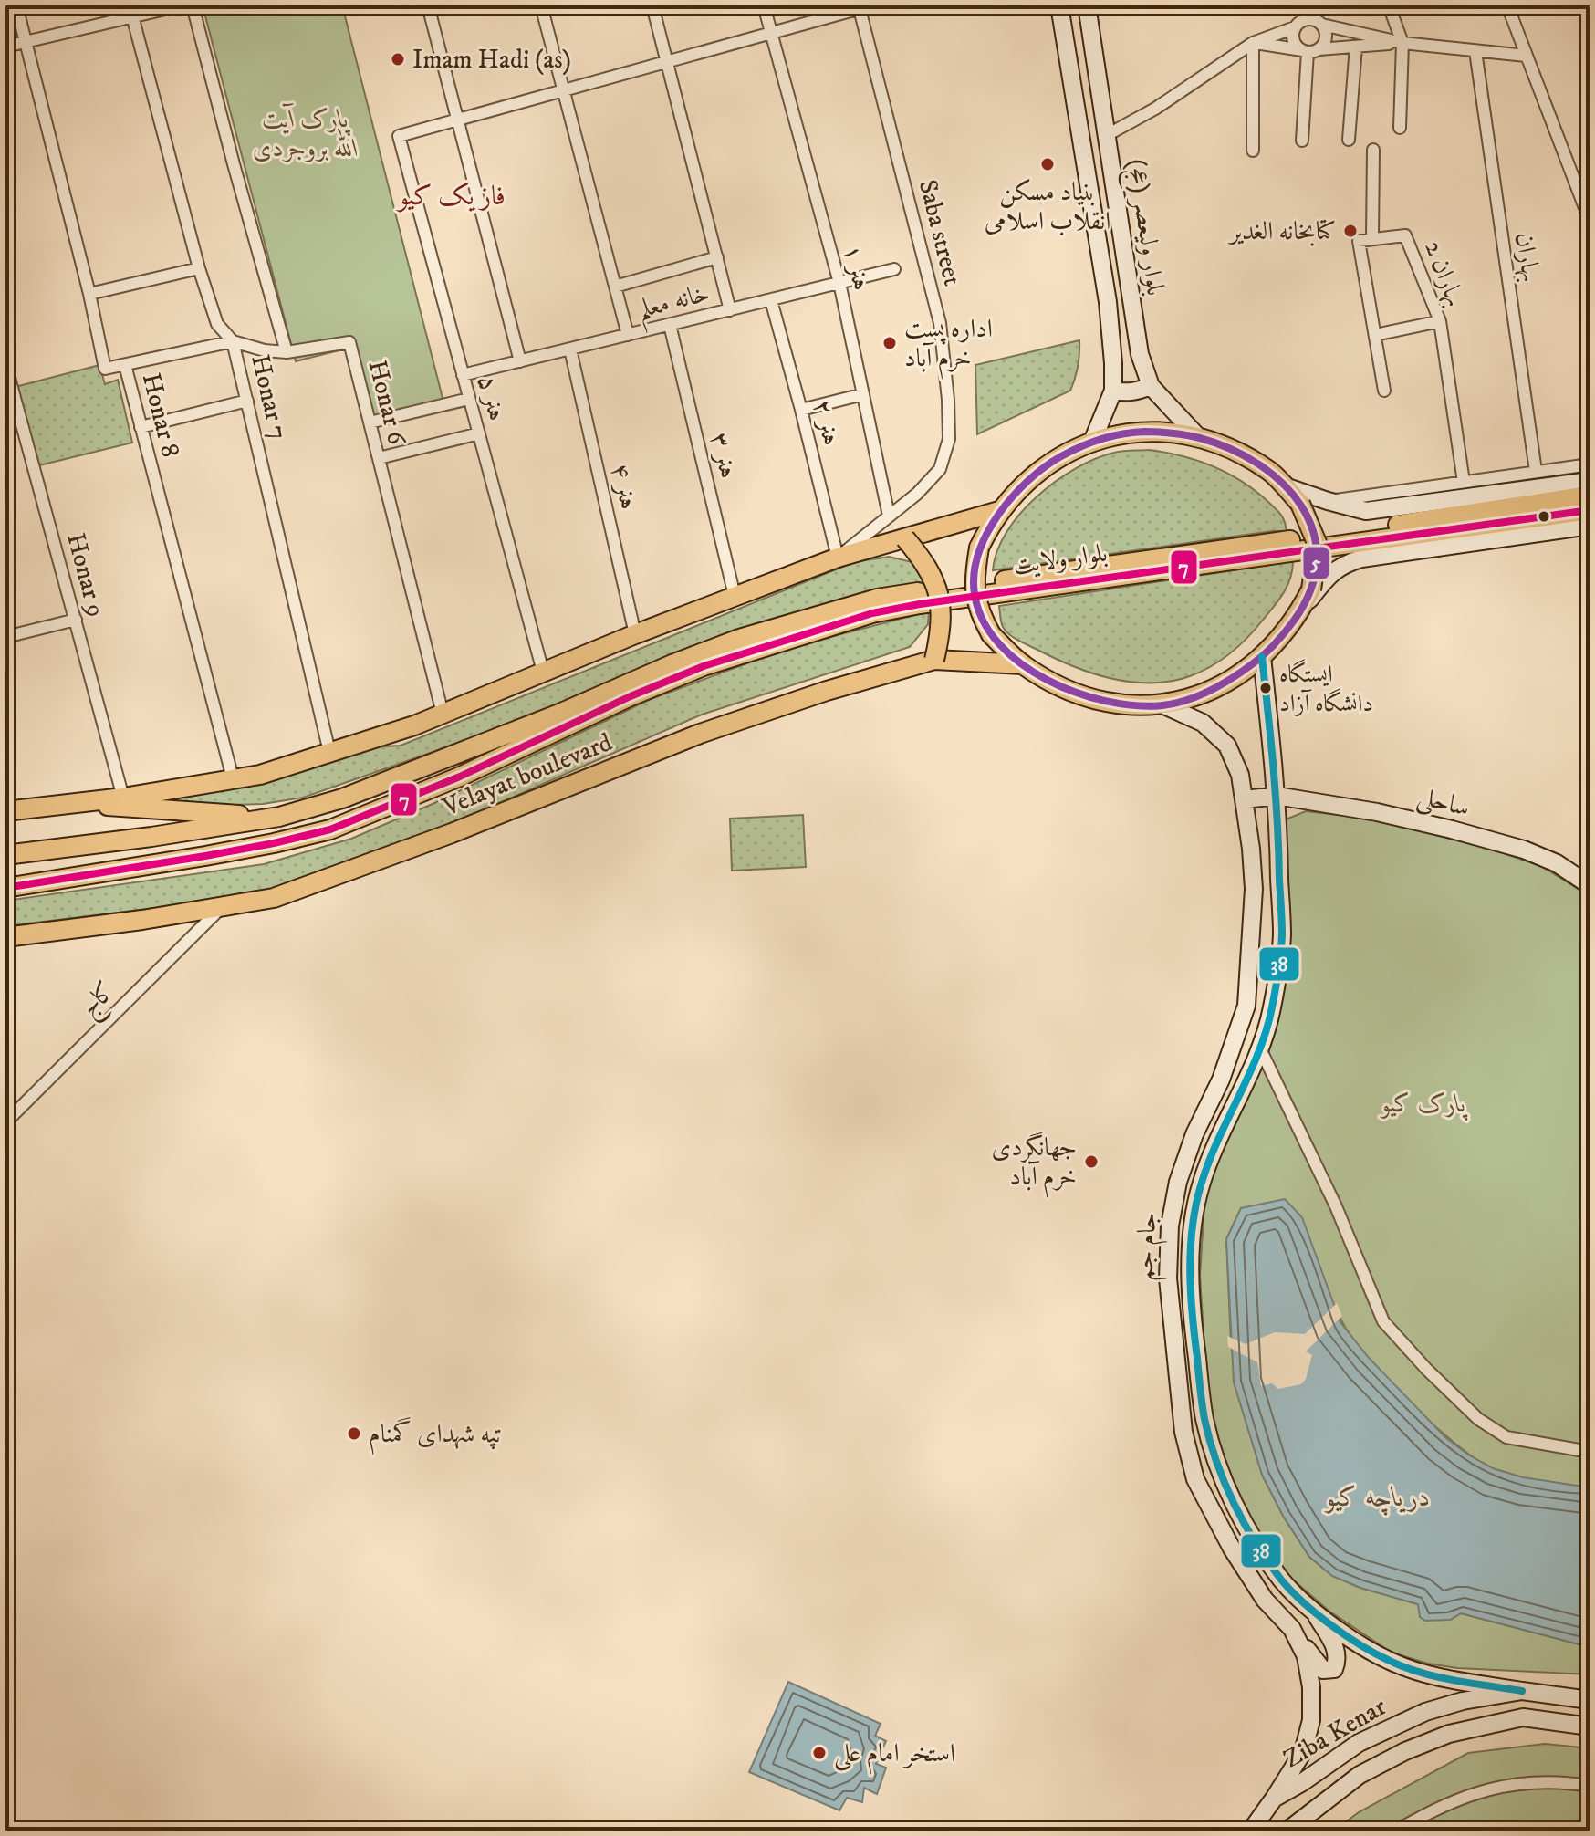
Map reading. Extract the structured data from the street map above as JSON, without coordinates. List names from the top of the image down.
{
  "streets": {
    "main road": [
      "بلوار ولیعصر (عج)",
      "بلوار ولایت",
      "Velayat boulevard",
      "ساحلی",
      "جام جم",
      "Ziba Kenar"
    ],
    "street": [
      "Saba street",
      "بهاران",
      "هنر ۱",
      "بهاران 2",
      "خانه معلم",
      "Honar 7",
      "هنر ۵",
      "Honar 6",
      "Honar 8",
      "هنر ۲",
      "هنر ۳",
      "هنر ۴",
      "Honar 9",
      "کاج"
    ]
  },
  "crossings": [
    ["Saba street", "هنر ۱"],
    ["Saba street", "هنر ۲"],
    ["هنر ۱", "خانه معلم"],
    ["خانه معلم", "هنر ۵"],
    ["خانه معلم", "هنر ۲"],
    ["خانه معلم", "هنر ۳"],
    ["خانه معلم", "هنر ۴"],
    ["Velayat boulevard", "کاج"],
    ["ساحلی", "جام جم"],
    ["جام جم", "Ziba Kenar"]
  ],
  "districts": ["فاز یک کیو"],
  "water": ["دریاچه کیو"],
  "parks": ["پارک آیت الله بروجردی", "پارک کیو"],
  "places": [
    "Imam Hadi (as)",
    "بنیاد مسکن انقلاب اسلامی",
    "کتابخانه الغدیر",
    "اداره پست خرم آباد",
    "ایستگاه دانشگاه آزاد",
    "جهانگردى خرم آباد",
    "تپه شهدای گمنام",
    "استخر امام علی"
  ],
  "lines": ["transit line 5", "transit line 7", "transit line 38"]
}
